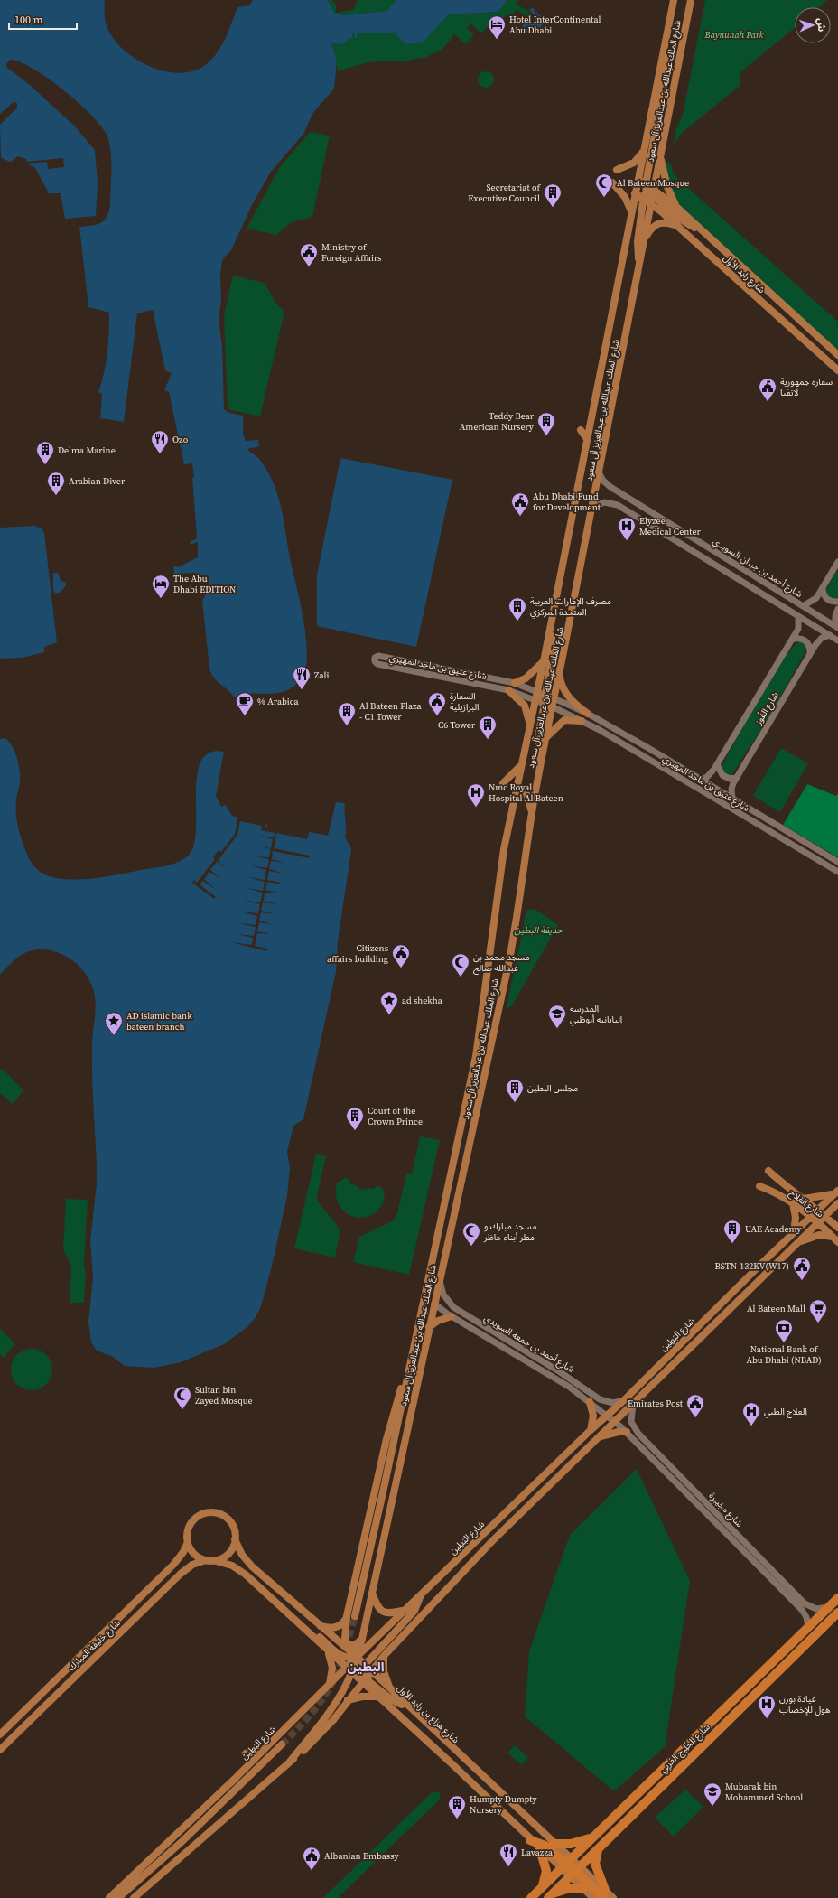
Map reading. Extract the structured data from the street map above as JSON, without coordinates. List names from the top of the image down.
{
  "streets": {
    "highway": ["شارع الخَلِيج العَربِي"],
    "main road": [
      "شارع الملك عبدالله بن عبدالعزيز آل سعود",
      "شارع زايد الأول",
      "شارع الفلاح",
      "شارع البَطِين",
      "شارع خليفة المبارك",
      "شارع هزاع بن زايد الأول"
    ],
    "street": [
      "شارع أحمد بن جبران السويدي",
      "شارع عتيق بن ماجد المهيري",
      "شارع القُوز",
      "شارع أحمد بن جمعة السويدي",
      "شارع مجَيبرة"
    ]
  },
  "crossings": [
    ["شارع الملك عبدالله بن عبدالعزيز آل سعود", "شارع زايد الأول"],
    ["شارع الملك عبدالله بن عبدالعزيز آل سعود", "شارع أحمد بن جبران السويدي"],
    ["شارع الملك عبدالله بن عبدالعزيز آل سعود", "شارع عتيق بن ماجد المهيري"],
    ["شارع الملك عبدالله بن عبدالعزيز آل سعود", "شارع البَطِين"],
    ["شارع الملك عبدالله بن عبدالعزيز آل سعود", "شارع أحمد بن جمعة السويدي"],
    ["شارع الملك عبدالله بن عبدالعزيز آل سعود", "شارع هزاع بن زايد الأول"],
    ["شارع عتيق بن ماجد المهيري", "شارع القُوز"],
    ["شارع الفلاح", "شارع البَطِين"],
    ["شارع البَطِين", "شارع أحمد بن جمعة السويدي"],
    ["شارع البَطِين", "شارع مجَيبرة"],
    ["شارع البَطِين", "شارع هزاع بن زايد الأول"],
    ["شارع أحمد بن جمعة السويدي", "شارع مجَيبرة"],
    ["شارع مجَيبرة", "شارع الخَلِيج العَربِي"],
    ["شارع خليفة المبارك", "شارع هزاع بن زايد الأول"],
    ["شارع هزاع بن زايد الأول", "شارع الخَلِيج العَربِي"]
  ],
  "districts": ["البطين"],
  "parks": ["Baynunah Park", "حديقة البطين"],
  "places": {
    "hotel": ["Hotel InterContinental Abu Dhabi", "The Abu Dhabi EDITION"],
    "mosque": [
      "Al Bateen Mosque",
      "مسجد محمد بن عبدالله صالح",
      "مسجد مبارك و مطر أبناء حاظر",
      "Sultan bin Zayed Mosque"
    ],
    "building": [
      "Secretariat of Executive Council",
      "Teddy Bear American Nursery",
      "Delma Marine",
      "Arabian Diver",
      "مصرف الإمارات العربية المتحدة المركزي",
      "Al Bateen Plaza - C1 Tower",
      "C6 Tower",
      "مجلس البطين",
      "Court of the Crown Prince",
      "UAE Academy",
      "Humpty Dumpty Nursery"
    ],
    "public building": [
      "Ministry of Foreign Affairs",
      "سفارة جمهورية لاتفيا",
      "Abu Dhabi Fund for Development",
      "السفارة البرازيلية",
      "Citizens affairs building",
      "BSTN-132KV(W17)",
      "Emirates Post",
      "Albanian Embassy"
    ],
    "restaurant": ["Ozo", "Zali", "Lavazza"],
    "hospital": [
      "Elyzee Medical Center",
      "Nmc Royal Hospital Al Bateen",
      "العلاج الطبي",
      "عيادة بورن هول للإخصاب"
    ],
    "cafe": ["% Arabica"],
    "place": ["ad shekha", "AD islamic bank bateen branch"],
    "school or university": ["المدرسة اليابانيه أبوظبي", "Mubarak bin Mohammed School"],
    "supermarket": ["Al Bateen Mall"],
    "bank": ["National Bank of Abu Dhabi (NBAD)"]
  },
  "scale_bar": "100 m",
  "north": "right"
}
